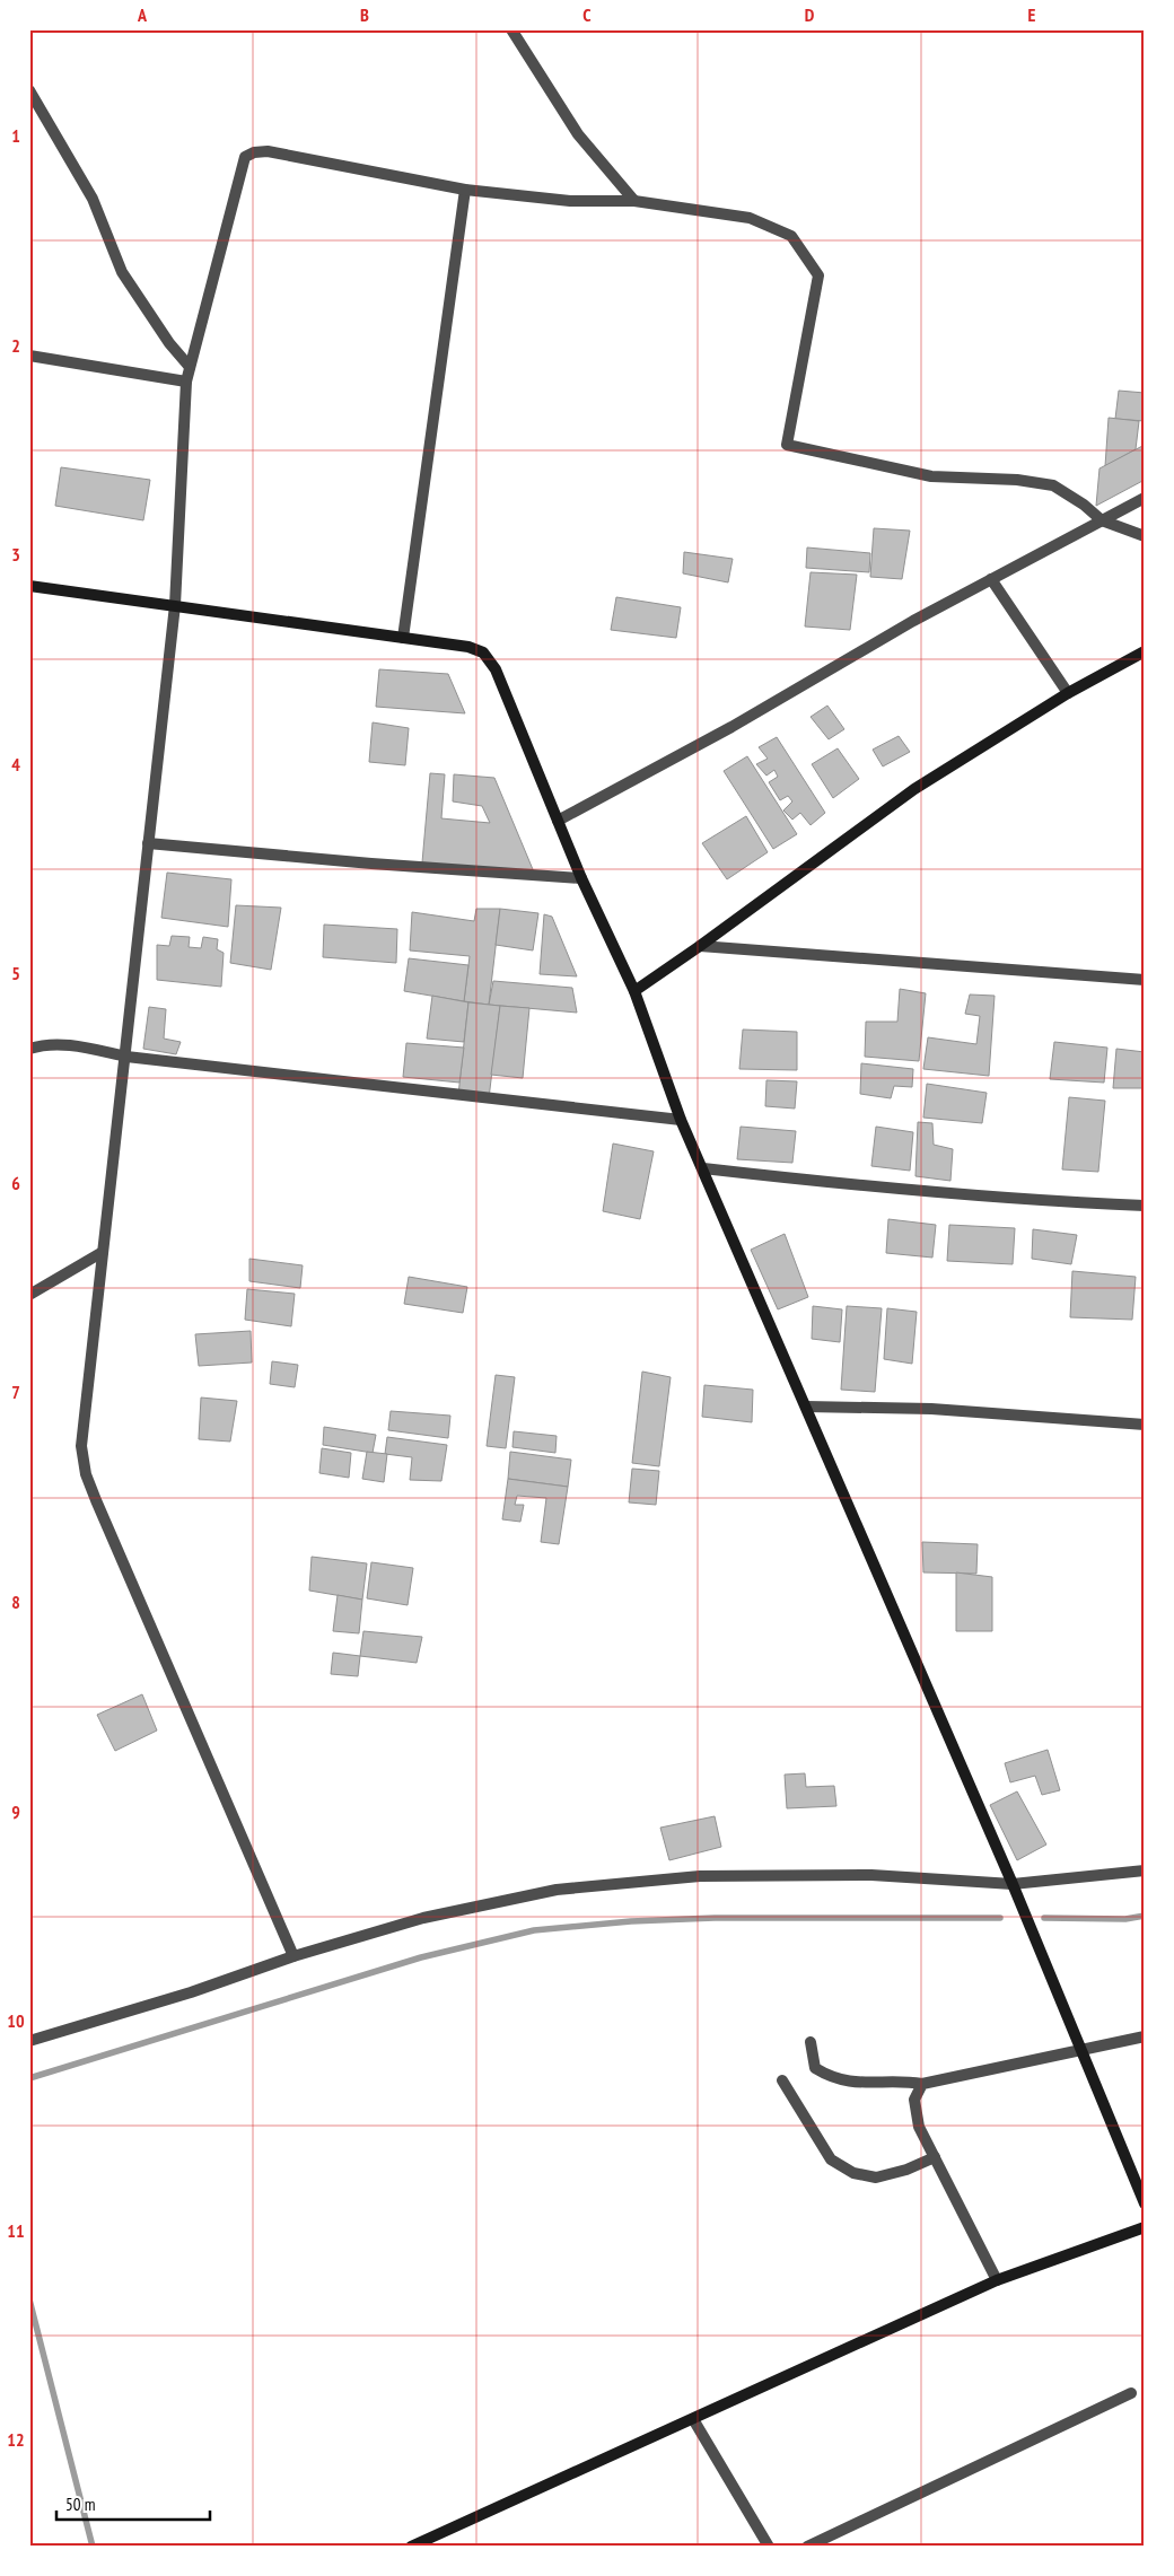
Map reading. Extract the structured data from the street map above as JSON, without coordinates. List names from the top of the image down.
{
  "scale_bar": "50 m",
  "grid": {
    "columns": [
      "A",
      "B",
      "C",
      "D",
      "E"
    ],
    "rows": [
      "1",
      "2",
      "3",
      "4",
      "5",
      "6",
      "7",
      "8",
      "9",
      "10",
      "11",
      "12"
    ]
  }
}
